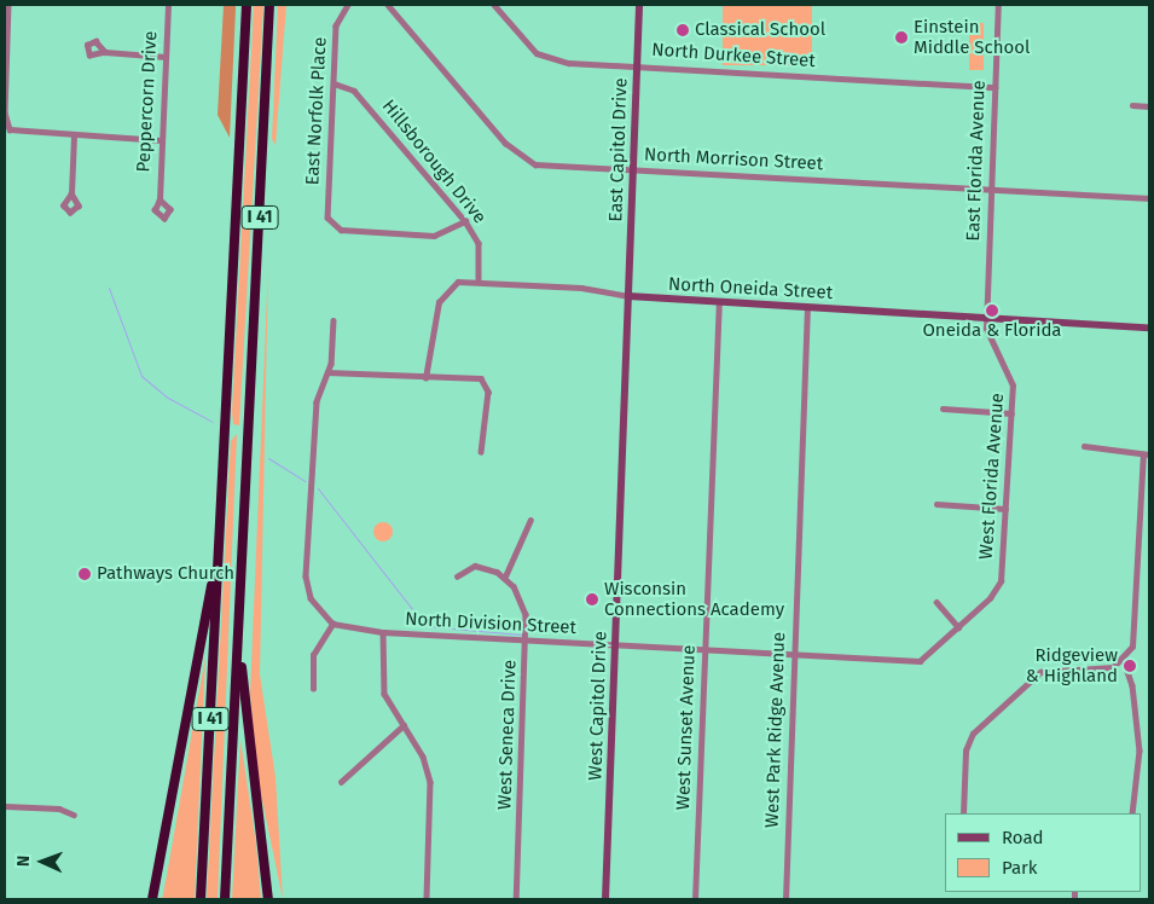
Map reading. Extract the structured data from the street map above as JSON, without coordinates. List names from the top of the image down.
{
  "streets": {
    "highway": ["I 41"],
    "street": [
      "North Durkee Street",
      "Peppercorn Drive",
      "East Norfolk Place",
      "East Capitol Drive",
      "North Morrison Street",
      "East Florida Avenue",
      "Hillsborough Drive",
      "North Oneida Street",
      "West Florida Avenue",
      "North Division Street",
      "West Capitol Drive",
      "West Sunset Avenue",
      "West Park Ridge Avenue",
      "West Seneca Drive"
    ]
  },
  "crossings": [
    ["North Durkee Street", "East Capitol Drive"],
    ["North Durkee Street", "East Florida Avenue"],
    ["East Norfolk Place", "Hillsborough Drive"],
    ["East Capitol Drive", "North Morrison Street"],
    ["East Capitol Drive", "North Oneida Street"],
    ["East Capitol Drive", "West Capitol Drive"],
    ["North Morrison Street", "East Florida Avenue"],
    ["East Florida Avenue", "North Oneida Street"],
    ["East Florida Avenue", "West Florida Avenue"],
    ["Hillsborough Drive", "North Oneida Street"],
    ["North Oneida Street", "West Florida Avenue"],
    ["North Oneida Street", "West Capitol Drive"],
    ["North Oneida Street", "West Sunset Avenue"],
    ["North Oneida Street", "West Park Ridge Avenue"],
    ["West Florida Avenue", "North Division Street"],
    ["West Florida Avenue", "West Park Ridge Avenue"],
    ["North Division Street", "West Capitol Drive"],
    ["North Division Street", "West Sunset Avenue"],
    ["North Division Street", "West Park Ridge Avenue"],
    ["North Division Street", "West Seneca Drive"]
  ],
  "places": [
    "Classical School",
    "Einstein Middle School",
    "Oneida & Florida",
    "Pathways Church",
    "Wisconsin Connections Academy",
    "Ridgeview & Highland"
  ],
  "legend": ["Road", "Park"],
  "north": "left"
}
